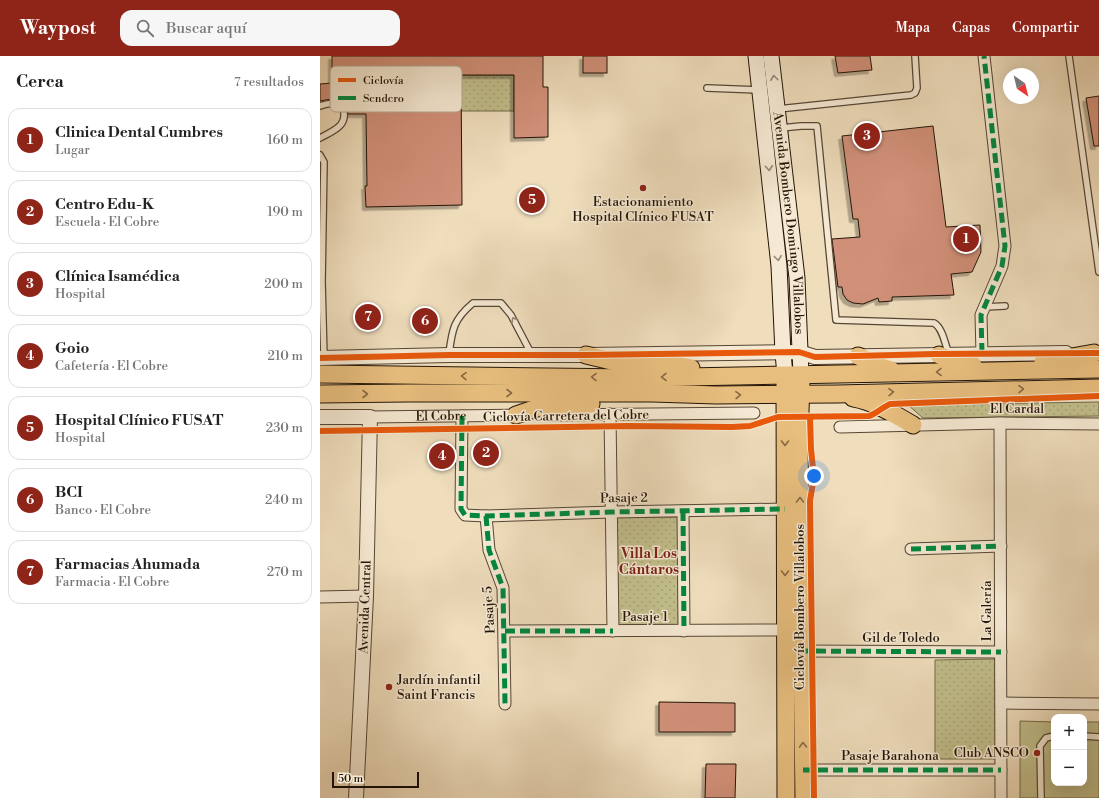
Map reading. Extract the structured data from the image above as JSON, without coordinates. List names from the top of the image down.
{
  "streets": {
    "main road": ["Avenida Bombero Domingo Villalobos"],
    "street": [
      "El Cardal",
      "El Cobre",
      "Pasaje 2",
      "Avenida Central",
      "Pasaje 5",
      "La Galería",
      "Pasaje 1",
      "Gil de Toledo",
      "Pasaje Barahona"
    ],
    "cycle path": ["Ciclovía Carretera del Cobre", "Ciclovía Bombero Villalobos"]
  },
  "crossings": [
    ["Avenida Bombero Domingo Villalobos", "Pasaje 2"],
    ["Avenida Bombero Domingo Villalobos", "Pasaje 1"],
    ["Avenida Bombero Domingo Villalobos", "Gil de Toledo"],
    ["Avenida Bombero Domingo Villalobos", "Pasaje Barahona"],
    ["El Cardal", "La Galería"],
    ["El Cobre", "Pasaje 2"],
    ["El Cobre", "Avenida Central"],
    ["Pasaje 2", "Pasaje 5"],
    ["Pasaje 5", "Pasaje 1"],
    ["La Galería", "Gil de Toledo"],
    ["La Galería", "Pasaje Barahona"]
  ],
  "districts": ["Villa Los Cántaros"],
  "places": ["Estacionamiento Hospital Clínico FUSAT", "Jardín infantil Saint Francis", "Club ANSCO"],
  "legend": ["Ciclovía", "Sendero"],
  "scale_bar": "50 m",
  "north": "bottom right",
  "page": {
    "header": "Waypost",
    "search": "Buscar aquí",
    "nav": ["Mapa", "Capas", "Compartir"],
    "heading": ["Cerca", "7 resultados"],
    "list": [
      {
        "mark": "1",
        "name": "Clinica Dental Cumbres",
        "note": "Lugar",
        "value": "160 m"
      },
      {
        "mark": "2",
        "name": "Centro Edu-K",
        "note": "Escuela · El Cobre",
        "value": "190 m"
      },
      {
        "mark": "3",
        "name": "Clínica Isamédica",
        "note": "Hospital",
        "value": "200 m"
      },
      {
        "mark": "4",
        "name": "Goio",
        "note": "Cafetería · El Cobre",
        "value": "210 m"
      },
      {
        "mark": "5",
        "name": "Hospital Clínico FUSAT",
        "note": "Hospital",
        "value": "230 m"
      },
      {
        "mark": "6",
        "name": "BCI",
        "note": "Banco · El Cobre",
        "value": "240 m"
      },
      {
        "mark": "7",
        "name": "Farmacias Ahumada",
        "note": "Farmacia · El Cobre",
        "value": "270 m"
      }
    ],
    "pins": [
      "3",
      "5",
      "1",
      "7",
      "6",
      "2",
      "4"
    ],
    "map_buttons": ["+", "−"],
    "scale": "50 m"
  }
}
